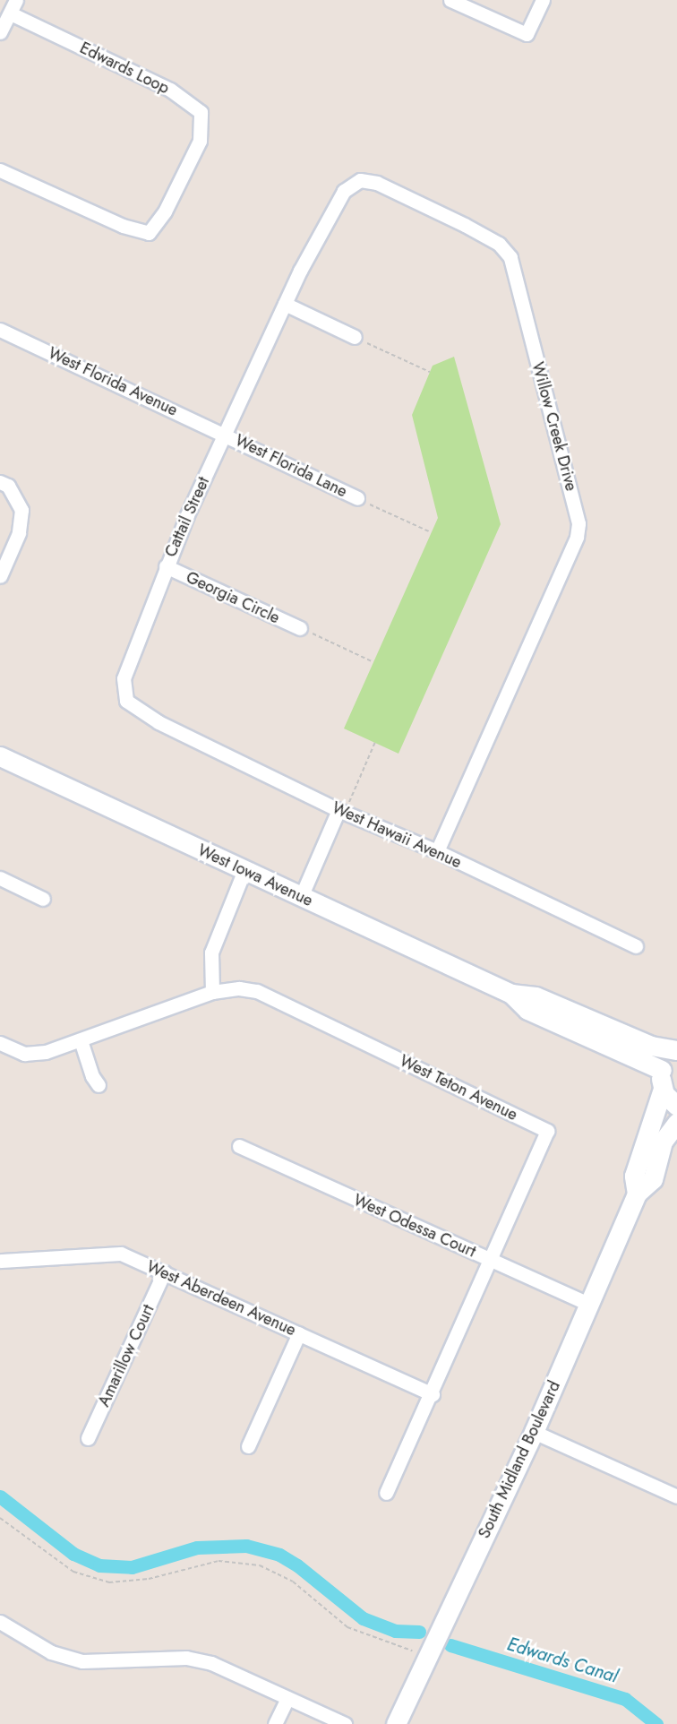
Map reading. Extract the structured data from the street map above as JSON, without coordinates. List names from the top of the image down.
{
  "streets": {
    "street": [
      "Edwards Loop",
      "West Florida Avenue",
      "Willow Creek Drive",
      "West Florida Lane",
      "Cattail Street",
      "Georgia Circle",
      "West Hawaii Avenue",
      "West Iowa Avenue",
      "West Teton Avenue",
      "West Odessa Court",
      "West Aberdeen Avenue",
      "Amarillow Court",
      "South Midland Boulevard"
    ]
  },
  "crossings": [
    ["West Florida Avenue", "West Florida Lane"],
    ["West Florida Avenue", "Cattail Street"],
    ["Willow Creek Drive", "Cattail Street"],
    ["Willow Creek Drive", "West Hawaii Avenue"],
    ["West Florida Lane", "Cattail Street"],
    ["Cattail Street", "Georgia Circle"],
    ["Cattail Street", "West Hawaii Avenue"],
    ["West Teton Avenue", "West Odessa Court"],
    ["West Teton Avenue", "West Aberdeen Avenue"],
    ["West Odessa Court", "South Midland Boulevard"],
    ["West Aberdeen Avenue", "Amarillow Court"]
  ],
  "water": ["Edwards Canal"]
}
